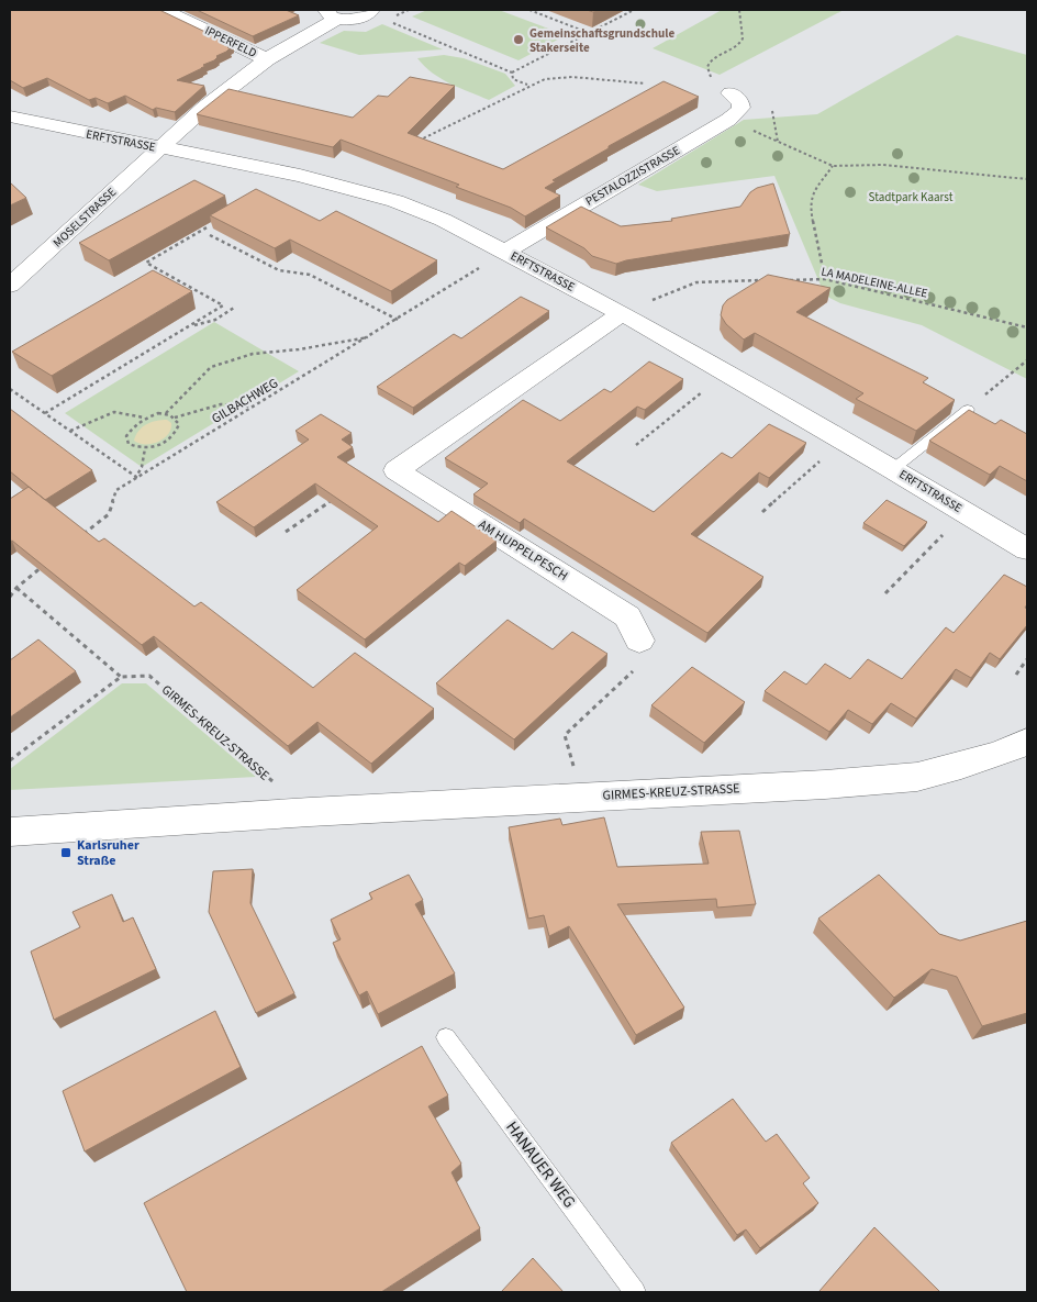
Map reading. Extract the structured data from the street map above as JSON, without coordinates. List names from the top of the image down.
{
  "streets": {
    "street": [
      "IPPERFELD",
      "ERFTSTRASSE",
      "PESTALOZZISTRASSE",
      "MOSELSTRASSE",
      "AM HUPPELPESCH",
      "GIRMES-KREUZ-STRASSE"
    ],
    "lane": ["HANAUER WEG"],
    "path": ["LA MADELEINE-ALLEE", "GILBACHWEG"]
  },
  "crossings": [
    ["IPPERFELD", "MOSELSTRASSE"],
    ["ERFTSTRASSE", "PESTALOZZISTRASSE"],
    ["ERFTSTRASSE", "MOSELSTRASSE"],
    ["ERFTSTRASSE", "GILBACHWEG"],
    ["ERFTSTRASSE", "AM HUPPELPESCH"],
    ["PESTALOZZISTRASSE", "GILBACHWEG"]
  ],
  "parks": ["Stadtpark Kaarst"],
  "places": {
    "other": ["Gemeinschaftsgrundschule Stakerseite"],
    "transit": ["Karlsruher Straße"]
  }
}
